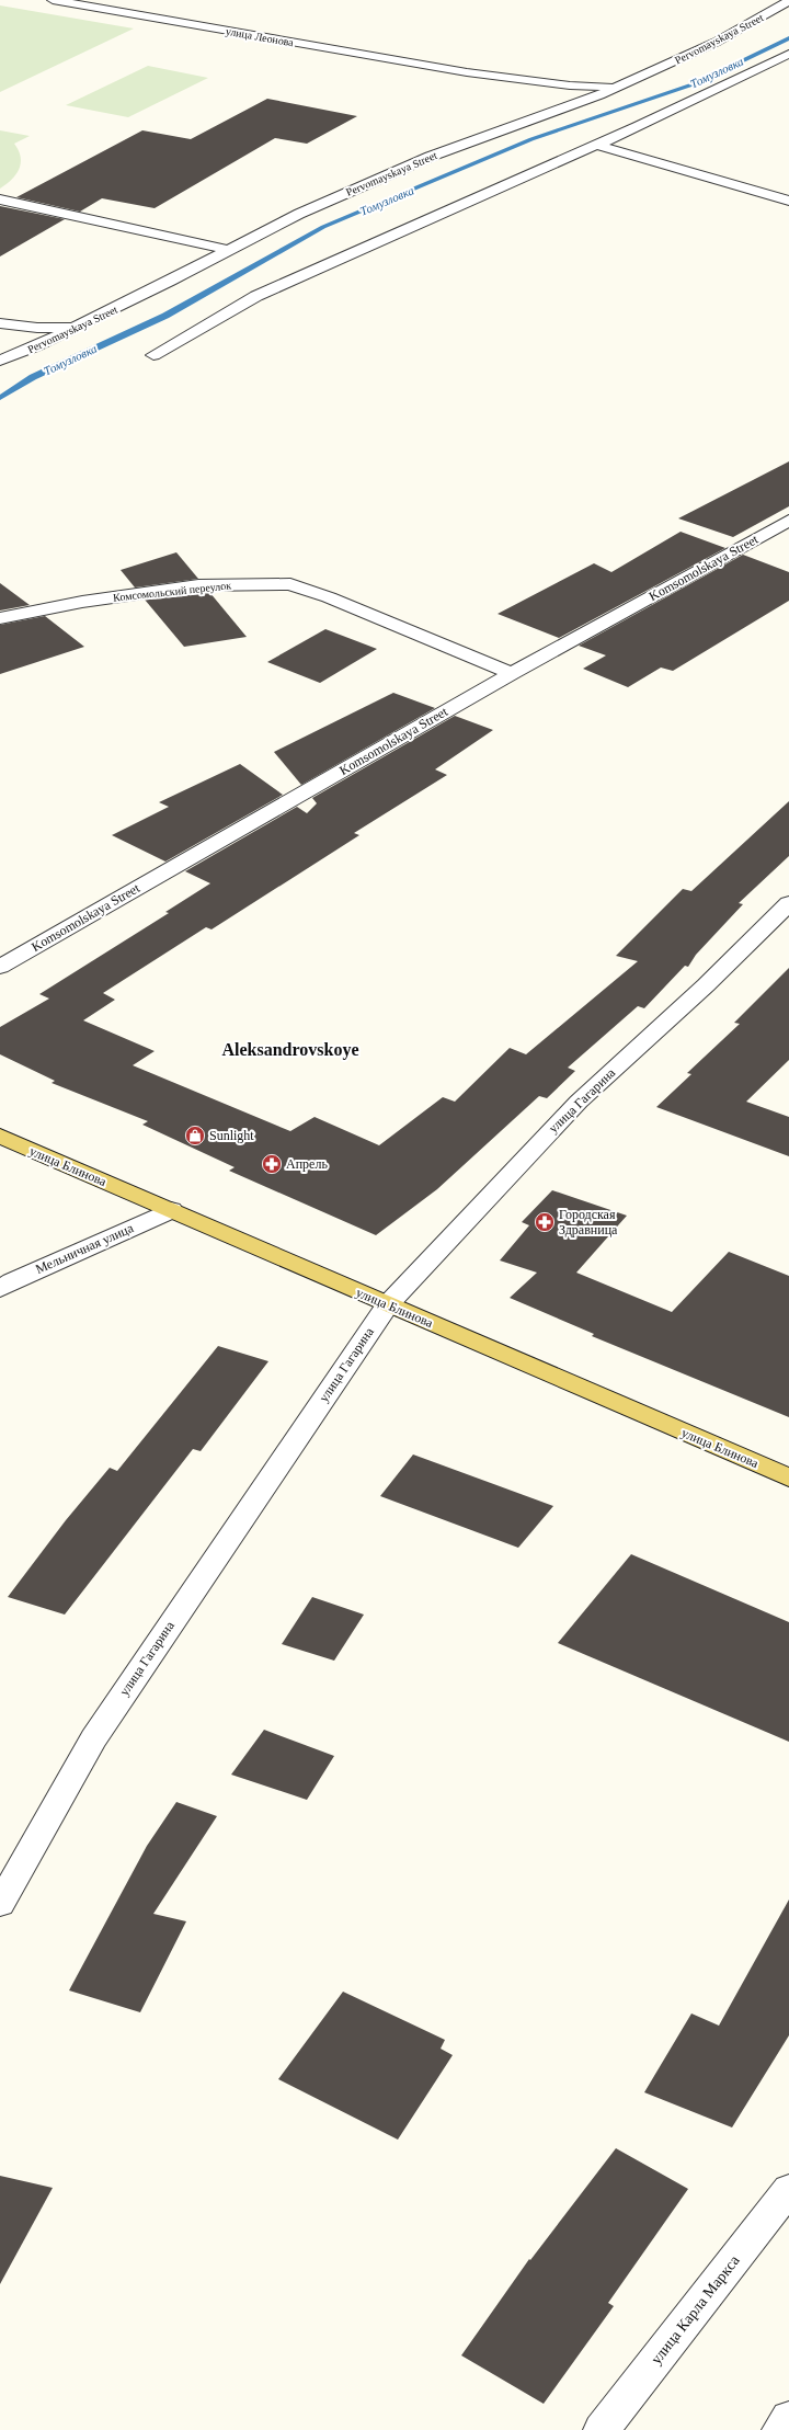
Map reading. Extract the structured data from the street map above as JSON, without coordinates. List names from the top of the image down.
{
  "streets": {
    "main road": ["улица Блинова"],
    "street": [
      "улица Леонова",
      "Pervomayskaya Street",
      "Komsomolskaya Street",
      "Комсомольский переулок",
      "улица Гагарина",
      "Мельничная улица",
      "улица Карла Маркса"
    ]
  },
  "crossings": [
    ["улица Леонова", "Pervomayskaya Street"],
    ["Komsomolskaya Street", "Комсомольский переулок"],
    ["улица Гагарина", "улица Блинова"],
    ["улица Блинова", "Мельничная улица"]
  ],
  "districts": ["Aleksandrovskoye"],
  "water": ["Томузловка"],
  "places": {
    "shop": ["Sunlight"],
    "pharmacy": ["Апрель", "Городская Здравница"]
  }
}
